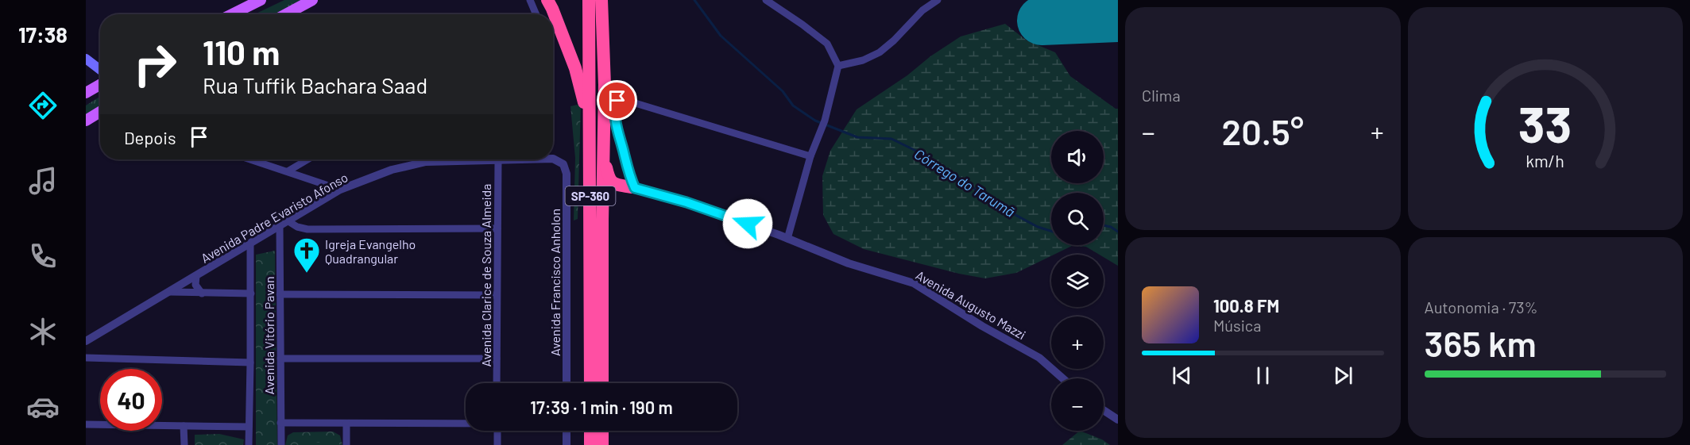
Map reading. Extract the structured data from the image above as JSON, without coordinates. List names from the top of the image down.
{
  "streets": {
    "highway": ["SP-360"],
    "street": [
      "Avenida Padre Evaristo Afonso",
      "Avenida Clarice de Souza Almeida",
      "Avenida Francisco Anholon",
      "Avenida Augusto Mazzi",
      "Avenida Vitório Pavan"
    ]
  },
  "crossings": [
    ["Avenida Padre Evaristo Afonso", "Avenida Clarice de Souza Almeida"],
    ["Avenida Padre Evaristo Afonso", "Avenida Francisco Anholon"],
    ["Avenida Padre Evaristo Afonso", "Avenida Vitório Pavan"]
  ],
  "water": ["Córrego do Tarumã"],
  "places": {
    "church": ["Igreja Evangelho Quadrangular"]
  },
  "page": {
    "tabs": "17:38",
    "tile": [
      "Clima",
      ["Autonomia · 73%", "365 km"]
    ],
    "turn": ["110 m", "Rua Tuffik Bachara Saad"],
    "heat": ["−", "20.5°", "+"],
    "then": "Depois",
    "map_buttons": ["+", "−"],
    "song": ["100.8 FM", "Música"],
    "limit": "40",
    "trip": "17:39 · 1 min · 190 m",
    "gauge": ["33", "km/h"]
  }
}
